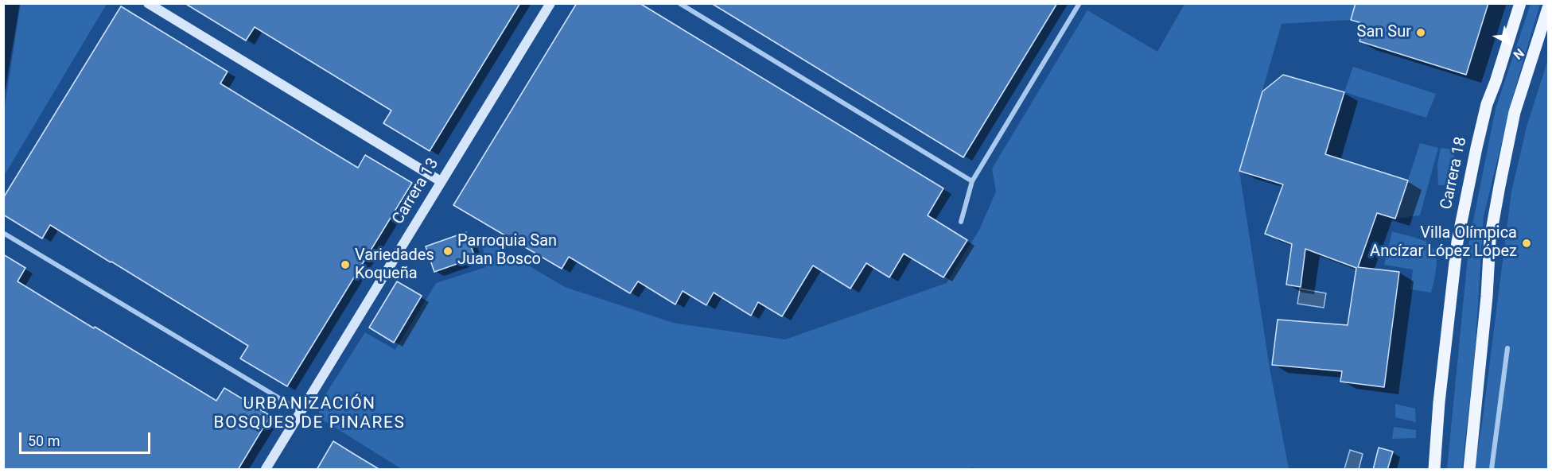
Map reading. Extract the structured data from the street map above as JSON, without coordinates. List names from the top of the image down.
{
  "streets": {
    "main road": ["Carrera 18"],
    "street": ["Carrera 13"]
  },
  "districts": ["URBANIZACIÓN BOSQUES DE PINARES"],
  "places": [
    "San Sur",
    "Villa Olímpica Ancízar López López",
    "Parroquia San Juan Bosco",
    "Variedades Koqueña"
  ],
  "scale_bar": "50 m",
  "north": "bottom right"
}
